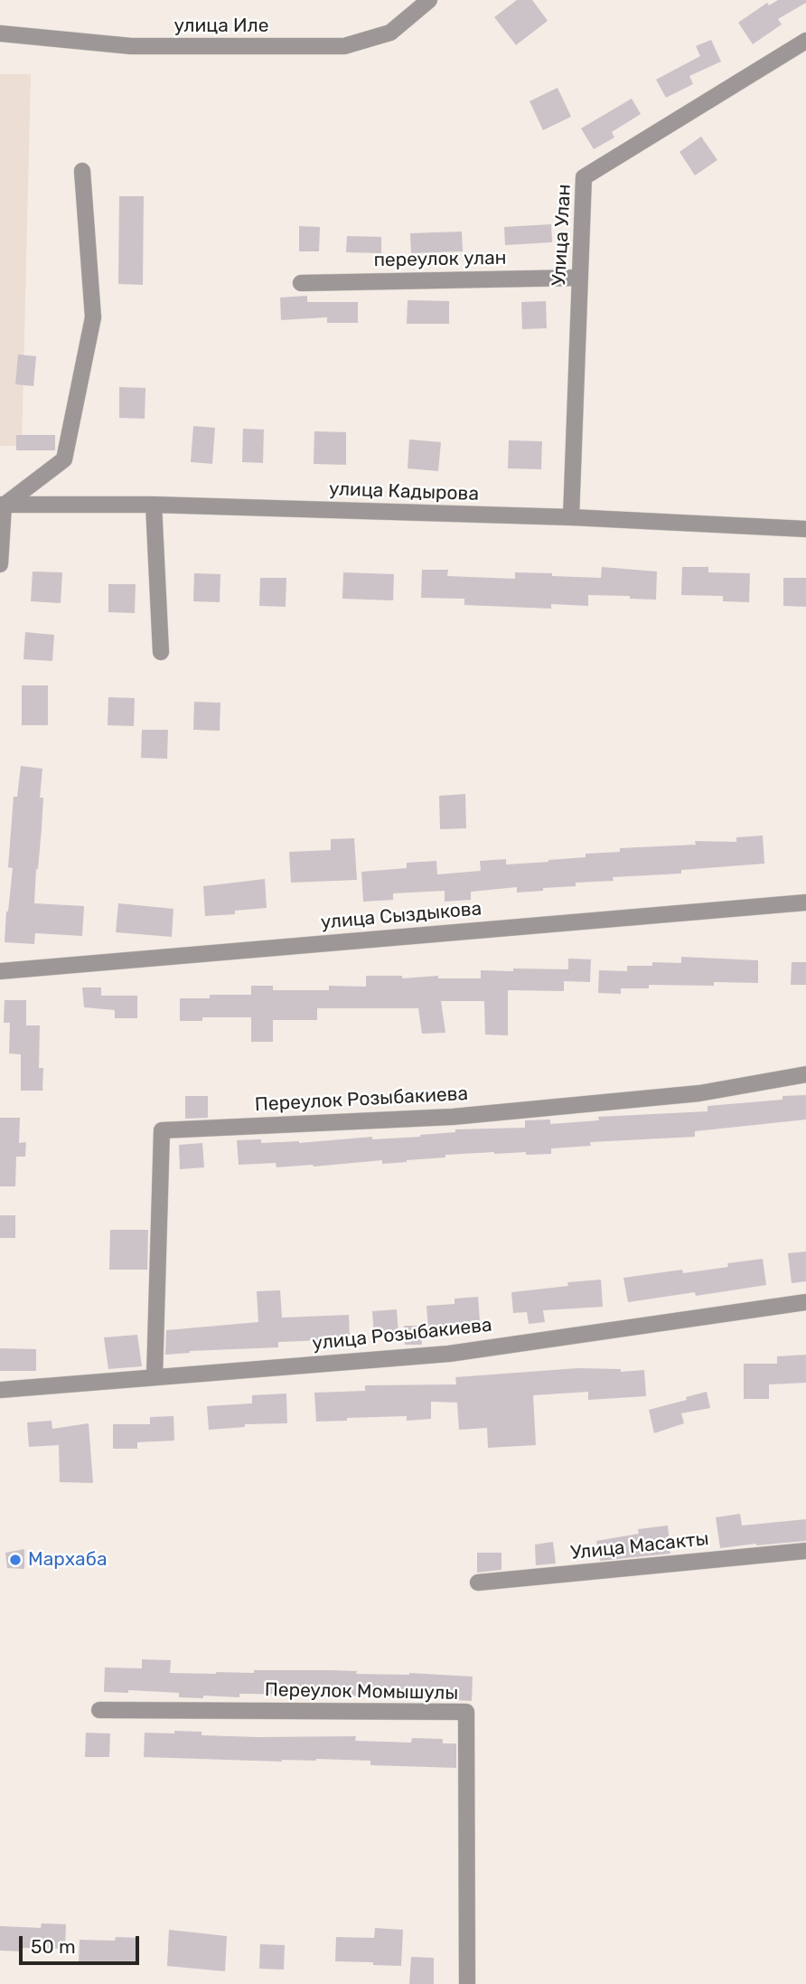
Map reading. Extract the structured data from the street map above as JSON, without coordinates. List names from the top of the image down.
{
  "streets": {
    "street": [
      "улица Иле",
      "Улица Улан",
      "переулок улан",
      "улица Кадырова",
      "улица Сыздыкова",
      "Переулок Розыбакиева",
      "улица Розыбакиева",
      "Улица Масакты",
      "Переулок Момышулы"
    ]
  },
  "crossings": [
    ["Улица Улан", "переулок улан"],
    ["Улица Улан", "улица Кадырова"],
    ["Переулок Розыбакиева", "улица Розыбакиева"]
  ],
  "places": ["Мархаба"],
  "scale_bar": "50 m"
}
